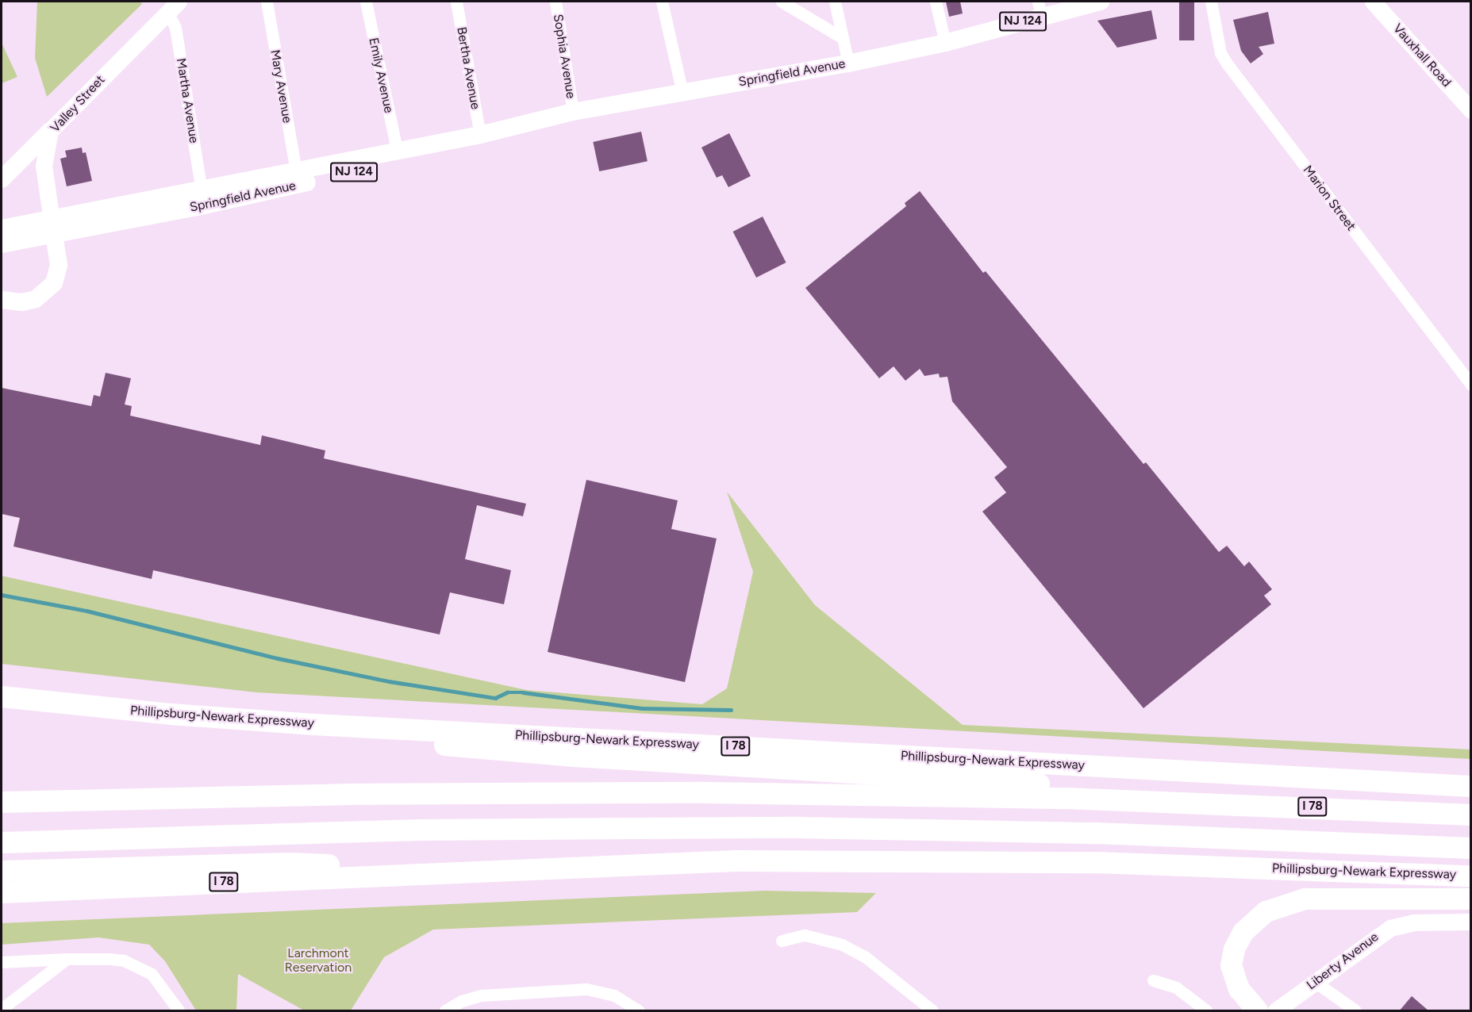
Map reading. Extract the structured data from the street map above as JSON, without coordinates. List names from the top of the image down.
{
  "streets": {
    "highway": ["Phillipsburg-Newark Expressway", "I 78"],
    "main road": ["NJ 124", "Springfield Avenue"],
    "street": [
      "Vauxhall Road",
      "Sophia Avenue",
      "Bertha Avenue",
      "Emily Avenue",
      "Mary Avenue",
      "Martha Avenue",
      "Valley Street",
      "Marion Street",
      "Liberty Avenue"
    ]
  },
  "crossings": [
    ["Sophia Avenue", "Springfield Avenue"],
    ["Bertha Avenue", "Springfield Avenue"],
    ["Springfield Avenue", "Emily Avenue"],
    ["Springfield Avenue", "Mary Avenue"],
    ["Springfield Avenue", "Martha Avenue"],
    ["Springfield Avenue", "Valley Street"],
    ["Martha Avenue", "Valley Street"]
  ],
  "parks": ["Larchmont Reservation"]
}
